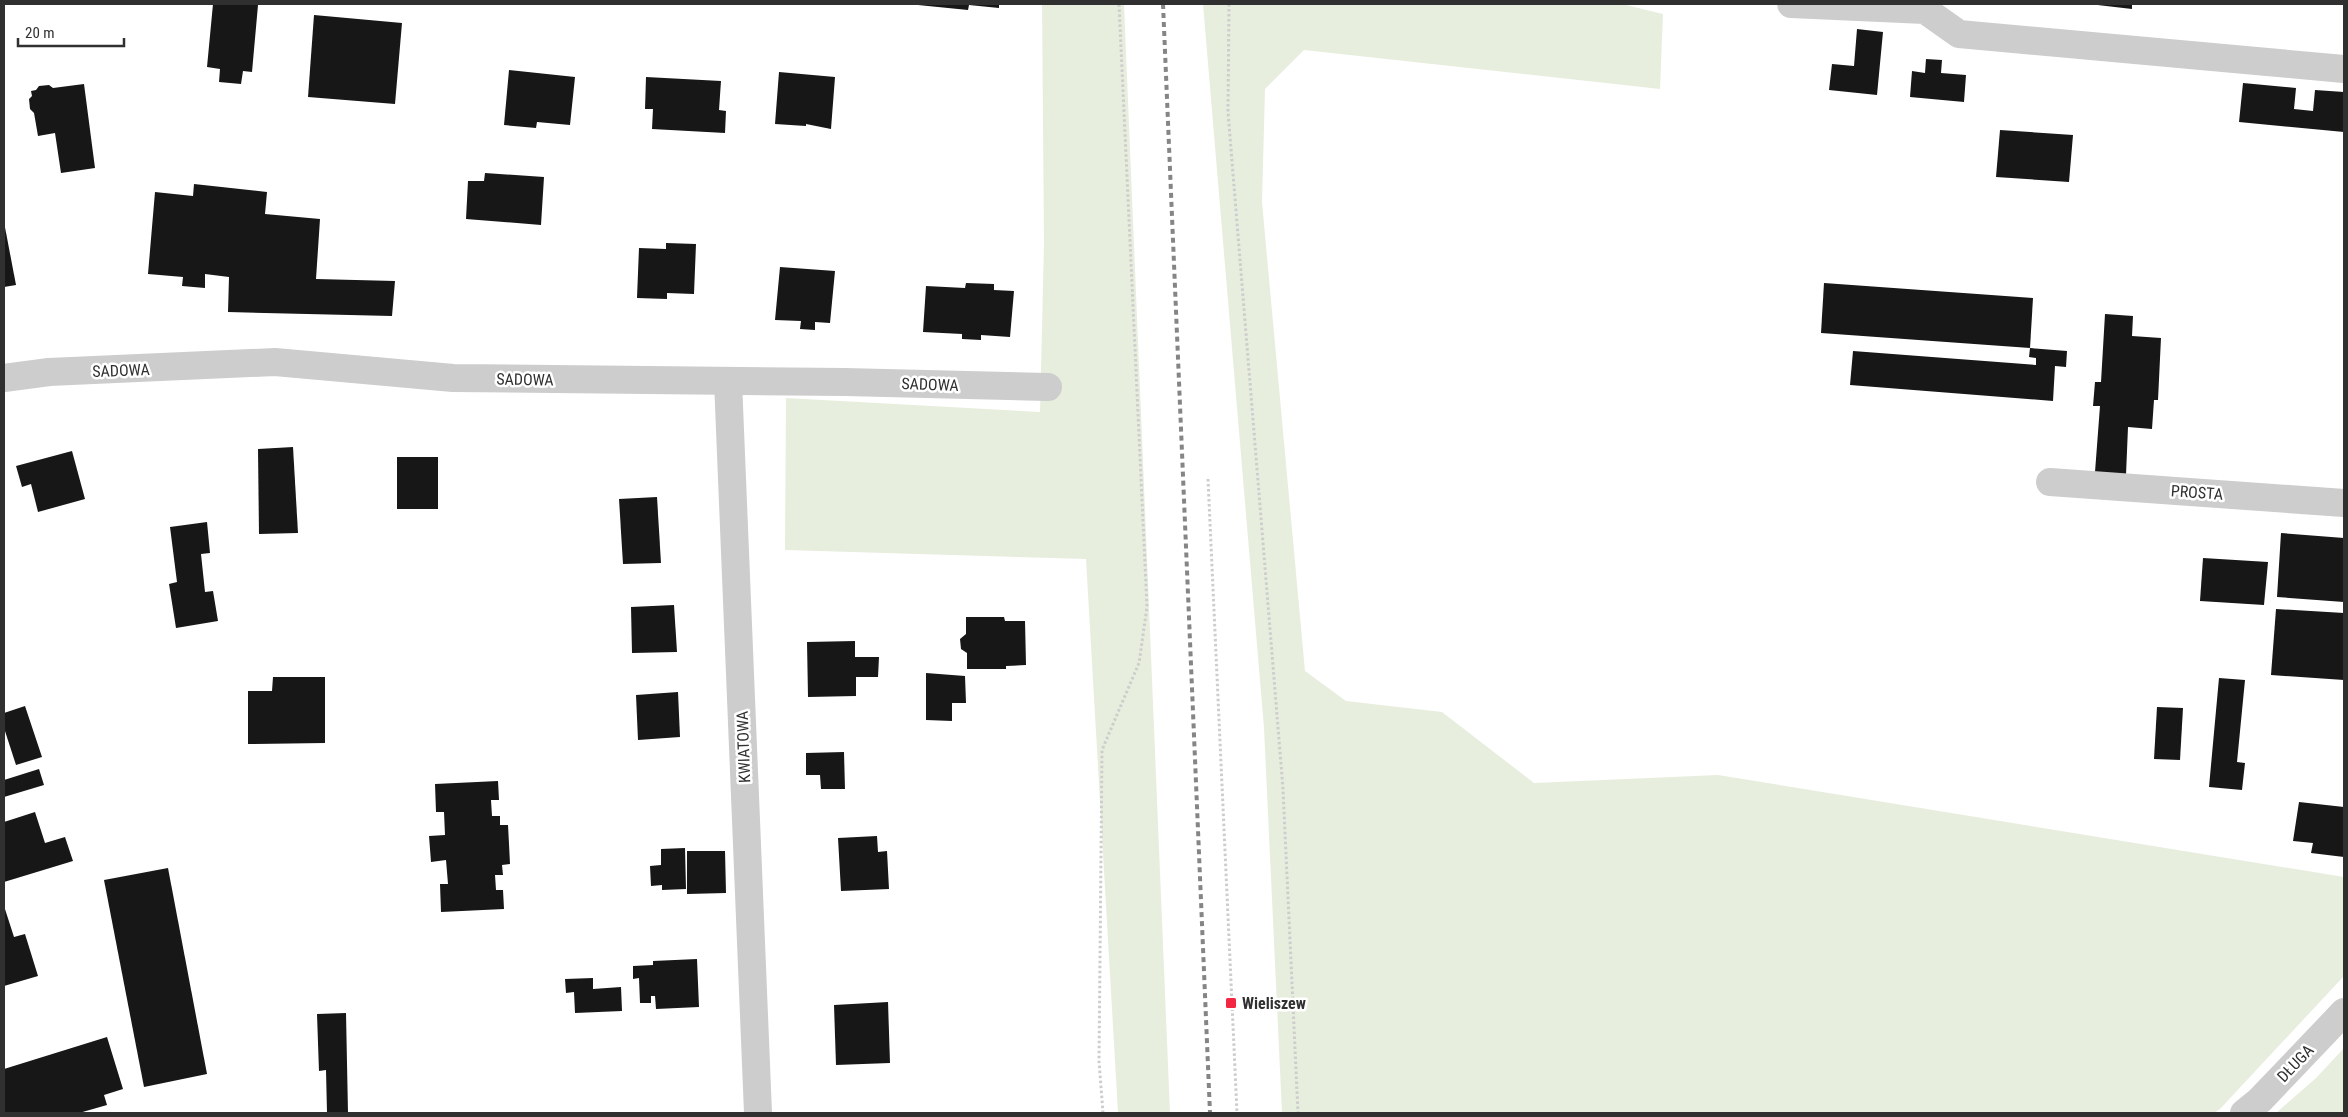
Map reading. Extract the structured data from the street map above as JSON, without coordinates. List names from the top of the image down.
{
  "streets": {
    "street": [
      "SADOWA",
      "PROSTA",
      "KWIATOWA",
      "DŁUGA"
    ]
  },
  "crossings": [
    ["SADOWA", "KWIATOWA"]
  ],
  "places": {
    "transit": ["Wieliszew"]
  },
  "scale_bar": "20 m"
}
